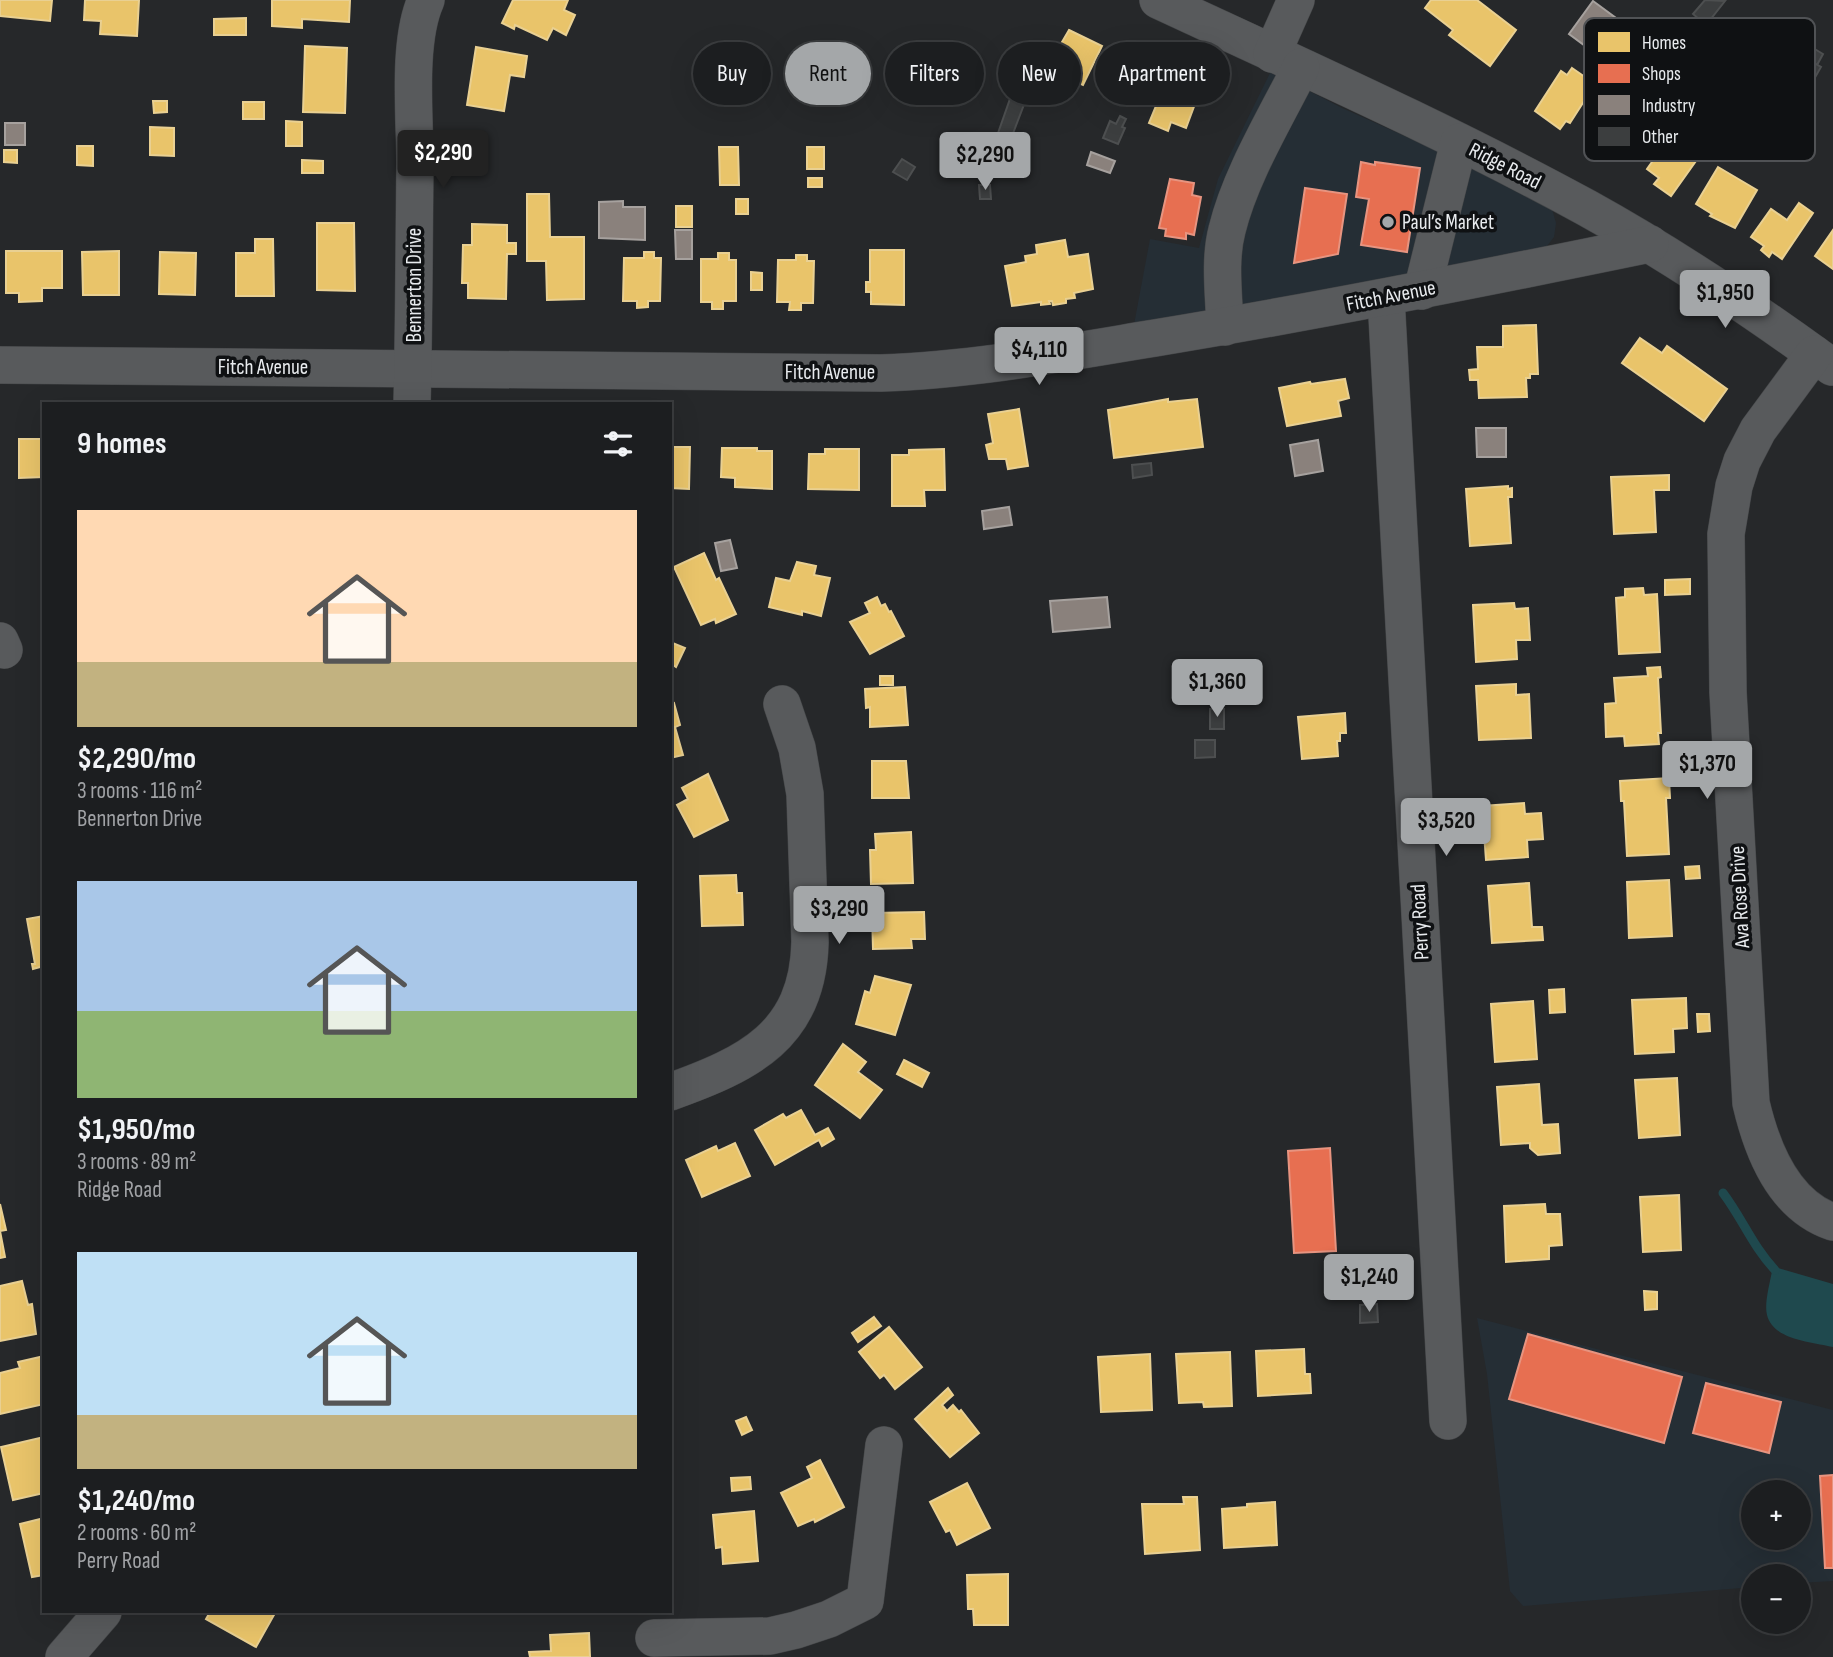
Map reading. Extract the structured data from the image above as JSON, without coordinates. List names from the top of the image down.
{
  "streets": {
    "street": [
      "Ridge Road",
      "Bennerton Drive",
      "Fitch Avenue",
      "Ava Rose Drive",
      "Perry Road"
    ]
  },
  "crossings": [
    ["Ridge Road", "Fitch Avenue"],
    ["Ridge Road", "Ava Rose Drive"],
    ["Bennerton Drive", "Fitch Avenue"],
    ["Fitch Avenue", "Perry Road"]
  ],
  "places": ["Paul’s Market"],
  "legend": [
    "Homes",
    "Shops",
    "Industry",
    "Other"
  ],
  "page": {
    "chip": [
      "Buy",
      "Rent",
      "Filters",
      "New",
      "Apartment"
    ],
    "price": [
      "$2,290",
      "$2,290",
      "$1,950",
      "$4,110",
      "$1,360",
      "$1,370",
      "$3,520",
      "$3,290",
      "$1,240"
    ],
    "heading": "9 homes",
    "list": [
      {
        "name": "$2,290/mo",
        "note": "3 rooms · 116 m² · Bennerton Drive"
      },
      {
        "name": "$1,950/mo",
        "note": "3 rooms · 89 m² · Ridge Road"
      },
      {
        "name": "$1,240/mo",
        "note": "2 rooms · 60 m² · Perry Road"
      }
    ],
    "map_buttons": ["+", "−"]
  }
}
